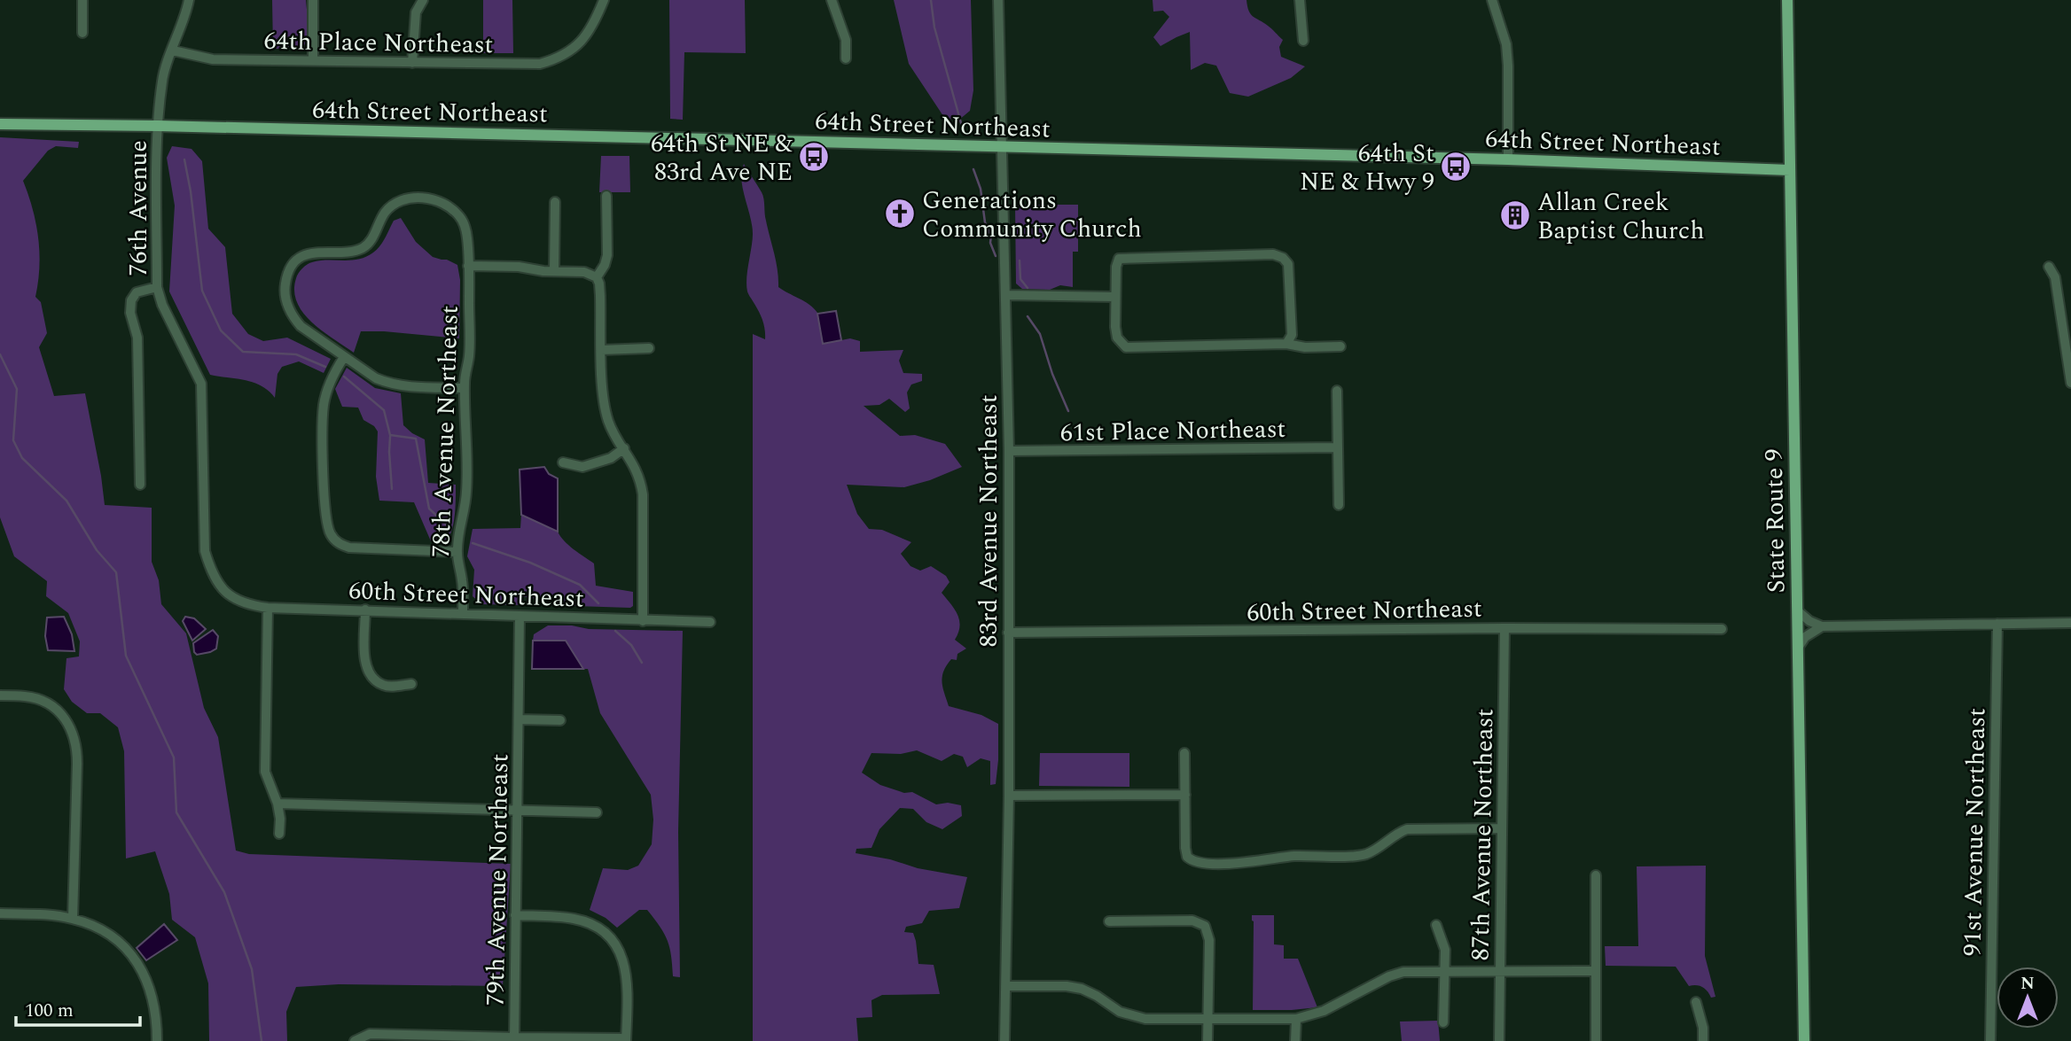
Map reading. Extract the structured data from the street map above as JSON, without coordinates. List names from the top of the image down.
{
  "streets": {
    "main road": ["64th Street Northeast", "State Route 9"],
    "street": [
      "64th Place Northeast",
      "76th Avenue",
      "61st Place Northeast",
      "78th Avenue Northeast",
      "83rd Avenue Northeast",
      "60th Street Northeast",
      "91st Avenue Northeast",
      "87th Avenue Northeast",
      "79th Avenue Northeast"
    ]
  },
  "crossings": [
    ["64th Place Northeast", "76th Avenue"],
    ["64th Street Northeast", "76th Avenue"],
    ["64th Street Northeast", "83rd Avenue Northeast"],
    ["64th Street Northeast", "State Route 9"],
    ["76th Avenue", "60th Street Northeast"],
    ["61st Place Northeast", "83rd Avenue Northeast"],
    ["78th Avenue Northeast", "60th Street Northeast"],
    ["83rd Avenue Northeast", "60th Street Northeast"],
    ["60th Street Northeast", "87th Avenue Northeast"],
    ["60th Street Northeast", "79th Avenue Northeast"]
  ],
  "places": {
    "bus stop": ["64th St NE & 83rd Ave NE", "64th St NE & Hwy 9"],
    "church": ["Generations Community Church"],
    "building": ["Allan Creek Baptist Church"]
  },
  "scale_bar": "100 m",
  "north": "top"
}
